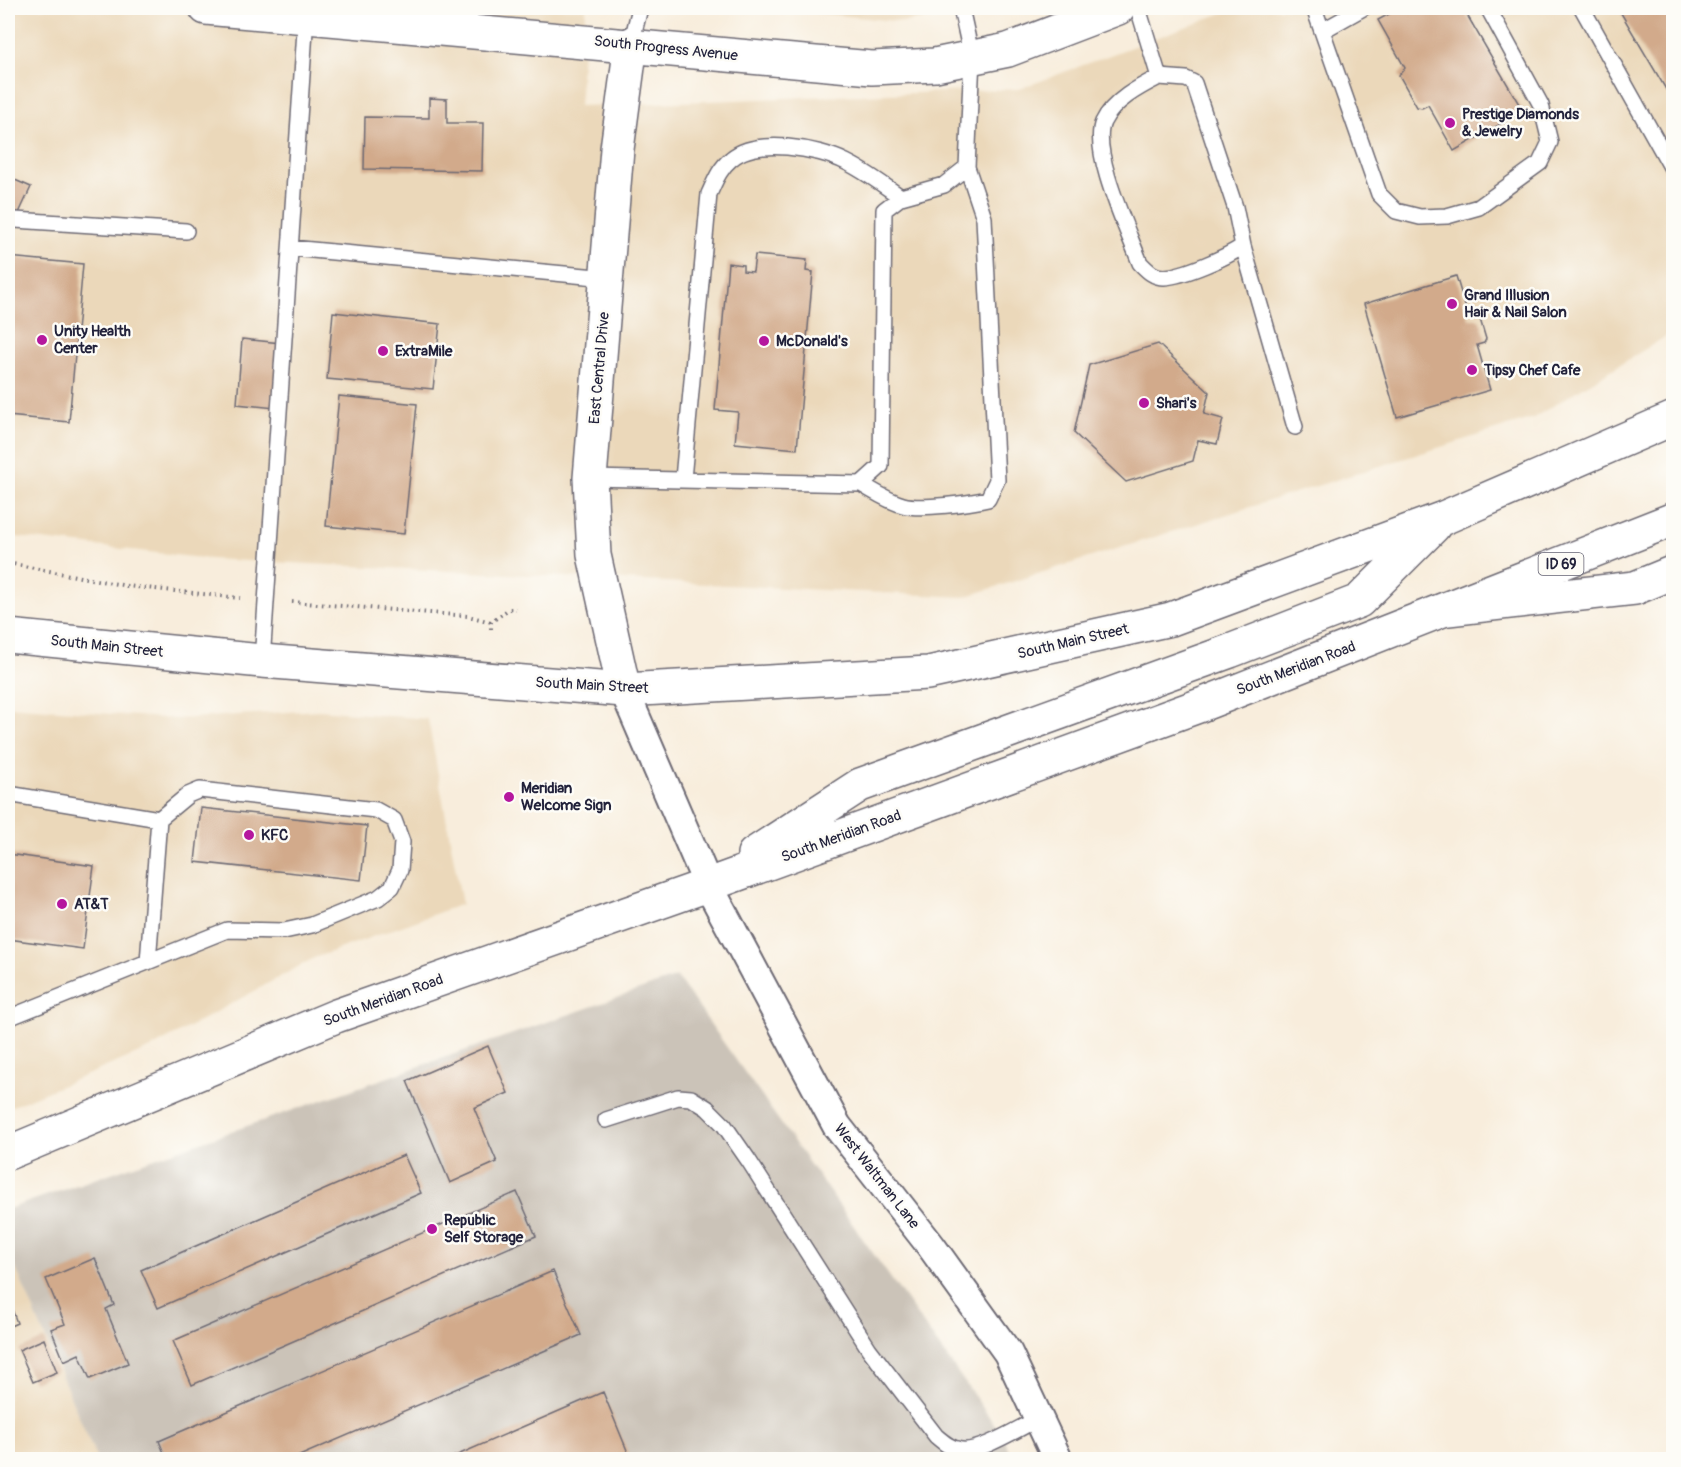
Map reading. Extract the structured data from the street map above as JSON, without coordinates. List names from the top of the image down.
{
  "streets": {
    "main road": [
      "South Progress Avenue",
      "East Central Drive",
      "ID 69",
      "South Main Street",
      "South Meridian Road"
    ],
    "street": ["West Waltman Lane"]
  },
  "crossings": [
    ["South Progress Avenue", "East Central Drive"],
    ["East Central Drive", "South Main Street"],
    ["East Central Drive", "West Waltman Lane"],
    ["South Main Street", "West Waltman Lane"],
    ["South Meridian Road", "West Waltman Lane"]
  ],
  "places": [
    "Prestige Diamonds & Jewelry",
    "Grand Illusion Hair & Nail Salon",
    "Unity Health Center",
    "McDonald's",
    "ExtraMile",
    "Tipsy Chef Cafe",
    "Shari's",
    "Meridian Welcome Sign",
    "KFC",
    "AT&T",
    "Republic Self Storage"
  ]
}
